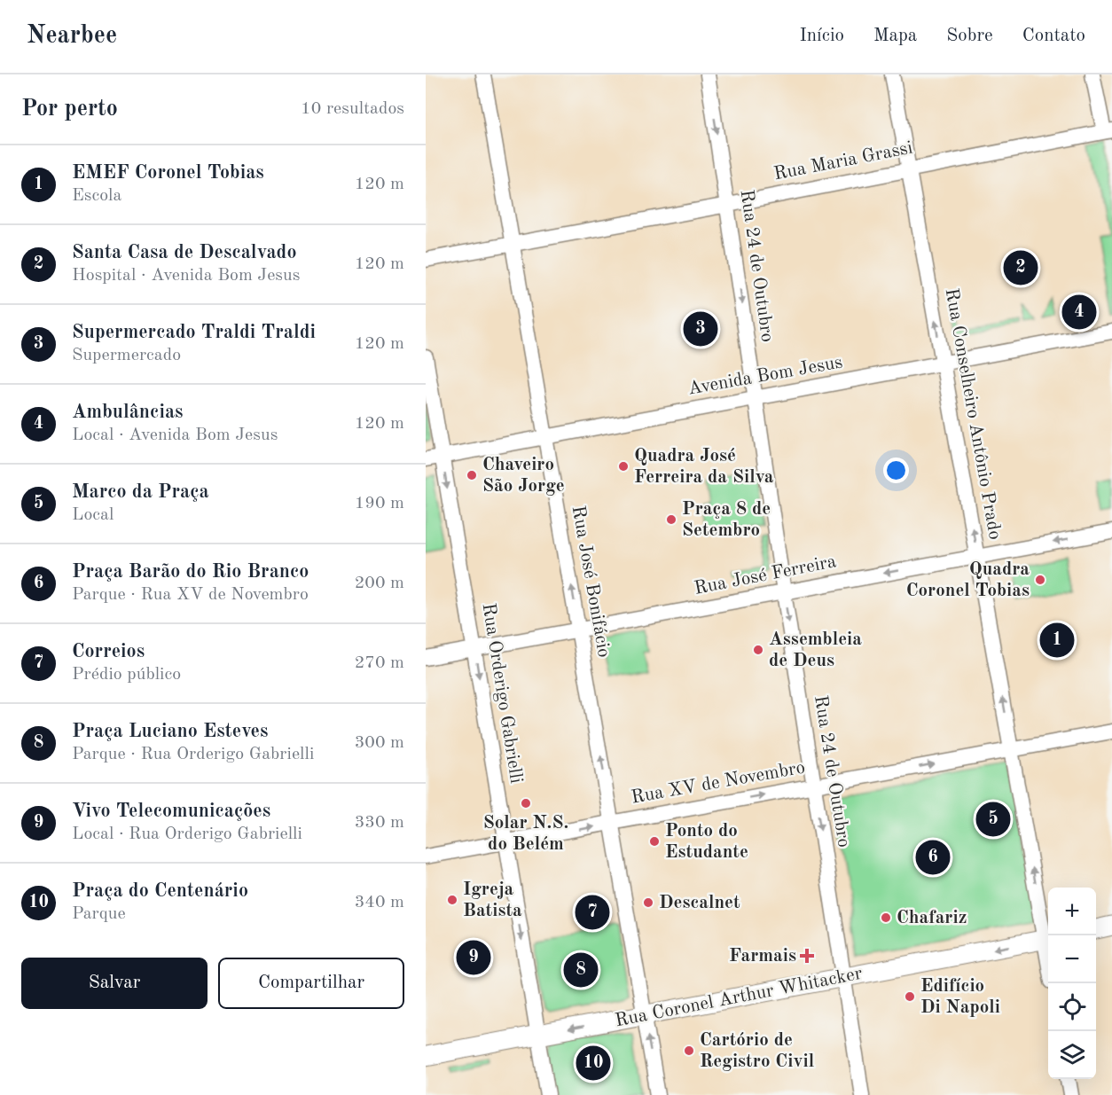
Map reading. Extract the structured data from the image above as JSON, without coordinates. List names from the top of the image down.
{
  "streets": {
    "main road": ["Rua Coronel Arthur Whitacker"],
    "street": [
      "Rua Maria Grassi",
      "Rua 24 de Outubro",
      "Avenida Bom Jesus",
      "Rua Conselheiro Antônio Prado",
      "Rua José Ferreira",
      "Rua José Bonifácio",
      "Rua Orderigo Gabrielli",
      "Rua XV de Novembro"
    ]
  },
  "crossings": [
    ["Rua Maria Grassi", "Rua 24 de Outubro"],
    ["Rua Maria Grassi", "Rua Conselheiro Antônio Prado"],
    ["Rua Maria Grassi", "Rua José Bonifácio"],
    ["Rua 24 de Outubro", "Avenida Bom Jesus"],
    ["Rua 24 de Outubro", "Rua José Ferreira"],
    ["Rua 24 de Outubro", "Rua XV de Novembro"],
    ["Rua 24 de Outubro", "Rua Coronel Arthur Whitacker"],
    ["Avenida Bom Jesus", "Rua Conselheiro Antônio Prado"],
    ["Avenida Bom Jesus", "Rua José Bonifácio"],
    ["Avenida Bom Jesus", "Rua Orderigo Gabrielli"],
    ["Rua Conselheiro Antônio Prado", "Rua José Ferreira"],
    ["Rua Conselheiro Antônio Prado", "Rua XV de Novembro"],
    ["Rua Conselheiro Antônio Prado", "Rua Coronel Arthur Whitacker"],
    ["Rua José Ferreira", "Rua José Bonifácio"],
    ["Rua José Ferreira", "Rua Orderigo Gabrielli"],
    ["Rua José Bonifácio", "Rua XV de Novembro"],
    ["Rua José Bonifácio", "Rua Coronel Arthur Whitacker"],
    ["Rua Orderigo Gabrielli", "Rua XV de Novembro"],
    ["Rua Orderigo Gabrielli", "Rua Coronel Arthur Whitacker"]
  ],
  "one_way": [
    "Rua 24 de Outubro",
    "Rua Conselheiro Antônio Prado",
    "Rua José Ferreira",
    "Rua José Bonifácio",
    "Rua Orderigo Gabrielli",
    "Rua XV de Novembro",
    "Rua Coronel Arthur Whitacker"
  ],
  "places": {
    "other": [
      "Quadra José Ferreira da Silva",
      "Chaveiro São Jorge",
      "Praça 8 de Setembro",
      "Quadra Coronel Tobias",
      "Assembleia de Deus",
      "Solar N.S. do Belém",
      "Ponto do Estudante",
      "Igreja Batista",
      "Descalnet",
      "Chafariz",
      "Edifício Di Napoli",
      "Cartório de Registro Civil"
    ],
    "health": ["Farmais"]
  },
  "page": {
    "header": "Nearbee",
    "nav": [
      "Início",
      "Mapa",
      "Sobre",
      "Contato"
    ],
    "heading": ["Por perto", "10 resultados"],
    "list": [
      {
        "mark": "1",
        "name": "EMEF Coronel Tobias",
        "note": "Escola",
        "value": "120 m"
      },
      {
        "mark": "2",
        "name": "Santa Casa de Descalvado",
        "note": "Hospital · Avenida Bom Jesus",
        "value": "120 m"
      },
      {
        "mark": "3",
        "name": "Supermercado Traldi Traldi",
        "note": "Supermercado",
        "value": "120 m"
      },
      {
        "mark": "4",
        "name": "Ambulâncias",
        "note": "Local · Avenida Bom Jesus",
        "value": "120 m"
      },
      {
        "mark": "5",
        "name": "Marco da Praça",
        "note": "Local",
        "value": "190 m"
      },
      {
        "mark": "6",
        "name": "Praça Barão do Rio Branco",
        "note": "Parque · Rua XV de Novembro",
        "value": "200 m"
      },
      {
        "mark": "7",
        "name": "Correios",
        "note": "Prédio público",
        "value": "270 m"
      },
      {
        "mark": "8",
        "name": "Praça Luciano Esteves",
        "note": "Parque · Rua Orderigo Gabrielli",
        "value": "300 m"
      },
      {
        "mark": "9",
        "name": "Vivo Telecomunicações",
        "note": "Local · Rua Orderigo Gabrielli",
        "value": "330 m"
      },
      {
        "mark": "10",
        "name": "Praça do Centenário",
        "note": "Parque",
        "value": "340 m"
      }
    ],
    "pins": [
      "2",
      "4",
      "3",
      "1",
      "5",
      "6",
      "7",
      "9",
      "8",
      "10"
    ],
    "map_buttons": ["+", "−"],
    "buttons": ["Salvar", "Compartilhar"]
  }
}
